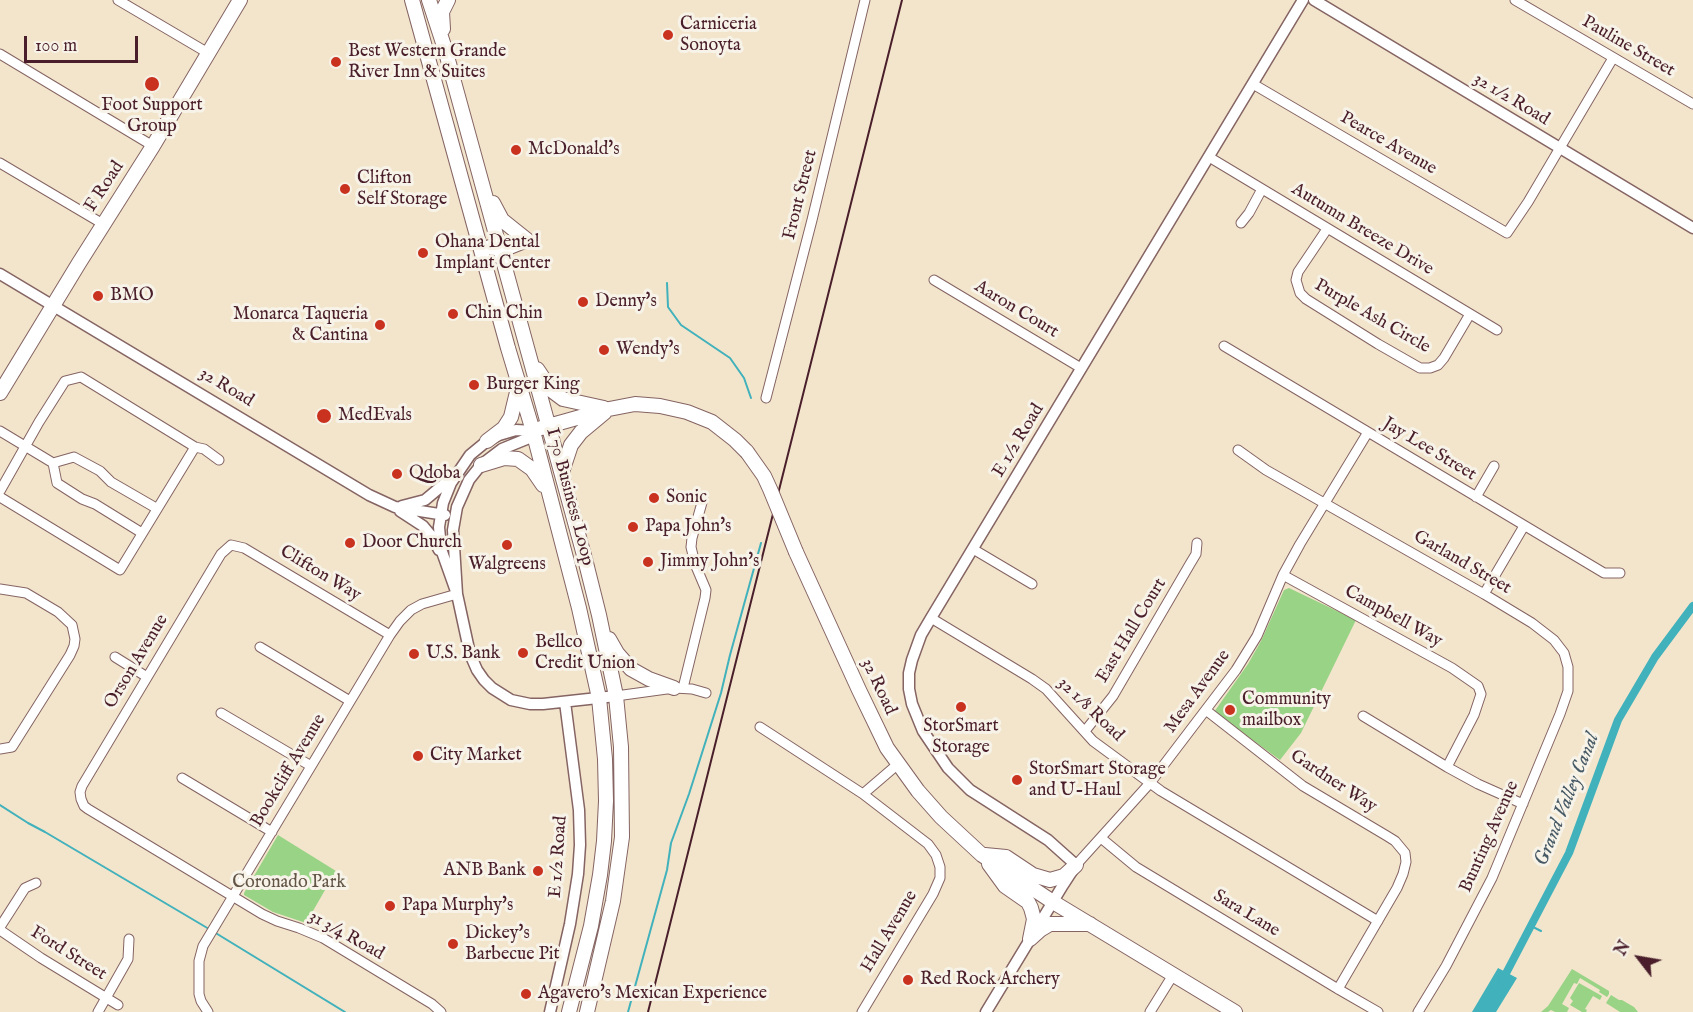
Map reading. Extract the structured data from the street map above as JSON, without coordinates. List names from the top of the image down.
{
  "streets": {
    "main road": ["F Road", "32 Road", "I 70 Business Loop"],
    "street": [
      "Pauline Street",
      "32 1/2 Road",
      "Pearce Avenue",
      "Front Street",
      "Autumn Breeze Drive",
      "Aaron Court",
      "Purple Ash Circle",
      "E 1/2 Road",
      "Jay Lee Street",
      "Garland Street",
      "Clifton Way",
      "Campbell Way",
      "East Hall Court",
      "Orson Avenue",
      "Mesa Avenue",
      "32 1/8 Road",
      "Bookcliff Avenue",
      "Gardner Way",
      "Bunting Avenue",
      "Sara Lane",
      "Hall Avenue",
      "31 3/4 Road",
      "Ford Street"
    ]
  },
  "crossings": [
    ["32 1/2 Road", "Pearce Avenue"],
    ["Pearce Avenue", "E 1/2 Road"],
    ["F Road", "32 Road"],
    ["Autumn Breeze Drive", "Purple Ash Circle"],
    ["Autumn Breeze Drive", "E 1/2 Road"],
    ["Aaron Court", "E 1/2 Road"],
    ["32 Road", "E 1/2 Road"],
    ["32 Road", "I 70 Business Loop"],
    ["32 Road", "Mesa Avenue"],
    ["32 Road", "Bookcliff Avenue"],
    ["E 1/2 Road", "Mesa Avenue"],
    ["E 1/2 Road", "32 1/8 Road"],
    ["Jay Lee Street", "Mesa Avenue"],
    ["Garland Street", "Mesa Avenue"],
    ["Garland Street", "Bunting Avenue"],
    ["Clifton Way", "Orson Avenue"],
    ["Clifton Way", "Bookcliff Avenue"],
    ["Campbell Way", "Mesa Avenue"],
    ["East Hall Court", "32 1/8 Road"],
    ["Orson Avenue", "31 3/4 Road"],
    ["Mesa Avenue", "32 1/8 Road"],
    ["Mesa Avenue", "Gardner Way"],
    ["Mesa Avenue", "Sara Lane"],
    ["32 1/8 Road", "Gardner Way"],
    ["Bookcliff Avenue", "31 3/4 Road"]
  ],
  "water": ["Grand Valley Canal"],
  "parks": ["Coronado Park"],
  "places": [
    "Carniceria Sonoyta",
    "Best Western Grande River Inn & Suites",
    "Foot Support Group",
    "McDonald's",
    "Clifton Self Storage",
    "Ohana Dental Implant Center",
    "BMO",
    "Denny's",
    "Chin Chin",
    "Monarca Taqueria & Cantina",
    "Wendy's",
    "Burger King",
    "MedEvals",
    "Qdoba",
    "Sonic",
    "Papa John's",
    "Door Church",
    "Walgreens",
    "Jimmy John's",
    "Bellco Credit Union",
    "U.S. Bank",
    "StorSmart Storage",
    "Community mailbox",
    "City Market",
    "StorSmart Storage and U-Haul",
    "ANB Bank",
    "Papa Murphy's",
    "Dickey's Barbecue Pit",
    "Red Rock Archery",
    "Agavero's Mexican Experience"
  ],
  "scale_bar": "100 m",
  "north": "top left"
}
